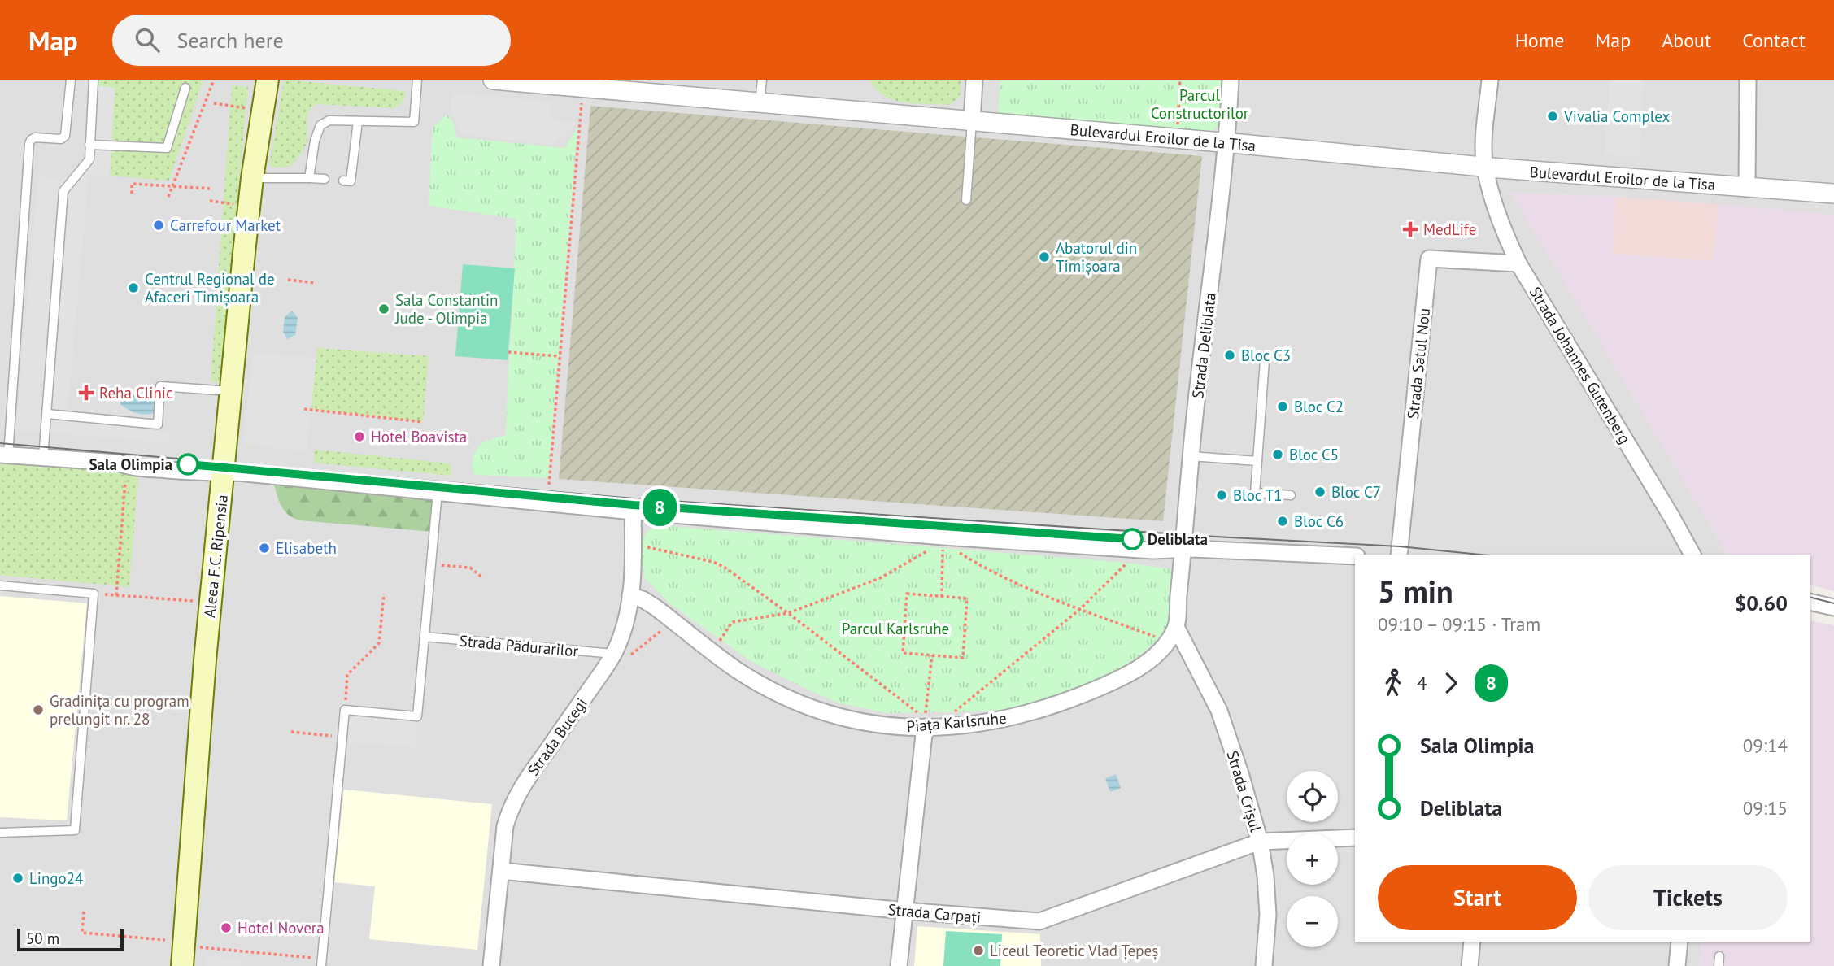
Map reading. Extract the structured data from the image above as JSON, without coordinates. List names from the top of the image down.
{
  "streets": {
    "main road": ["Aleea F.C. Ripensia"],
    "street": [
      "Bulevardul Eroilor de la Tisa",
      "Strada Deliblata",
      "Strada Satul Nou",
      "Strada Johannes Gutenberg",
      "Piața Karlsruhe",
      "Strada Bucegi",
      "Strada Crișul",
      "Strada Carpați"
    ],
    "lane": ["Strada Pădurarilor"]
  },
  "crossings": [
    ["Bulevardul Eroilor de la Tisa", "Strada Deliblata"],
    ["Bulevardul Eroilor de la Tisa", "Strada Johannes Gutenberg"],
    ["Strada Deliblata", "Piața Karlsruhe"],
    ["Strada Satul Nou", "Strada Johannes Gutenberg"],
    ["Strada Pădurarilor", "Strada Bucegi"],
    ["Piața Karlsruhe", "Strada Bucegi"],
    ["Piața Karlsruhe", "Strada Crișul"],
    ["Strada Bucegi", "Strada Carpați"],
    ["Strada Crișul", "Strada Carpați"]
  ],
  "parks": ["Parcul Constructorilor", "Parcul Karlsruhe"],
  "places": {
    "other": [
      "Vivalia Complex",
      "Carrefour Market",
      "Abatorul din Timișoara",
      "Centrul Regional de Afaceri Timișoara",
      "Sala Constantin Jude - Olimpia",
      "Bloc C3",
      "Bloc C2",
      "Hotel Boavista",
      "Bloc C5",
      "Sala Olimpia",
      "Bloc C7",
      "Bloc T1",
      "Bloc C6",
      "Deliblata",
      "Elisabeth",
      "Gradinița cu program prelungit nr. 28",
      "Lingo24",
      "Hotel Novera",
      "Liceul Teoretic Vlad Țepeș"
    ],
    "health": ["MedLife", "Reha Clinic"]
  },
  "lines": ["tram line 8"],
  "scale_bar": "50 m",
  "page": {
    "header": "Map",
    "search": "Search here",
    "nav": [
      "Home",
      "Map",
      "About",
      "Contact"
    ],
    "on_map": "8",
    "heading": ["5 min", "09:10 – 09:15 · Tram", "$0.60"],
    "legs": ["4", "8"],
    "list": [
      {
        "name": "Sala Olimpia",
        "value": "09:14"
      },
      {
        "name": "Deliblata",
        "value": "09:15"
      }
    ],
    "map_buttons": ["+", "−"],
    "buttons": ["Start", "Tickets"],
    "scale": "50 m"
  }
}
